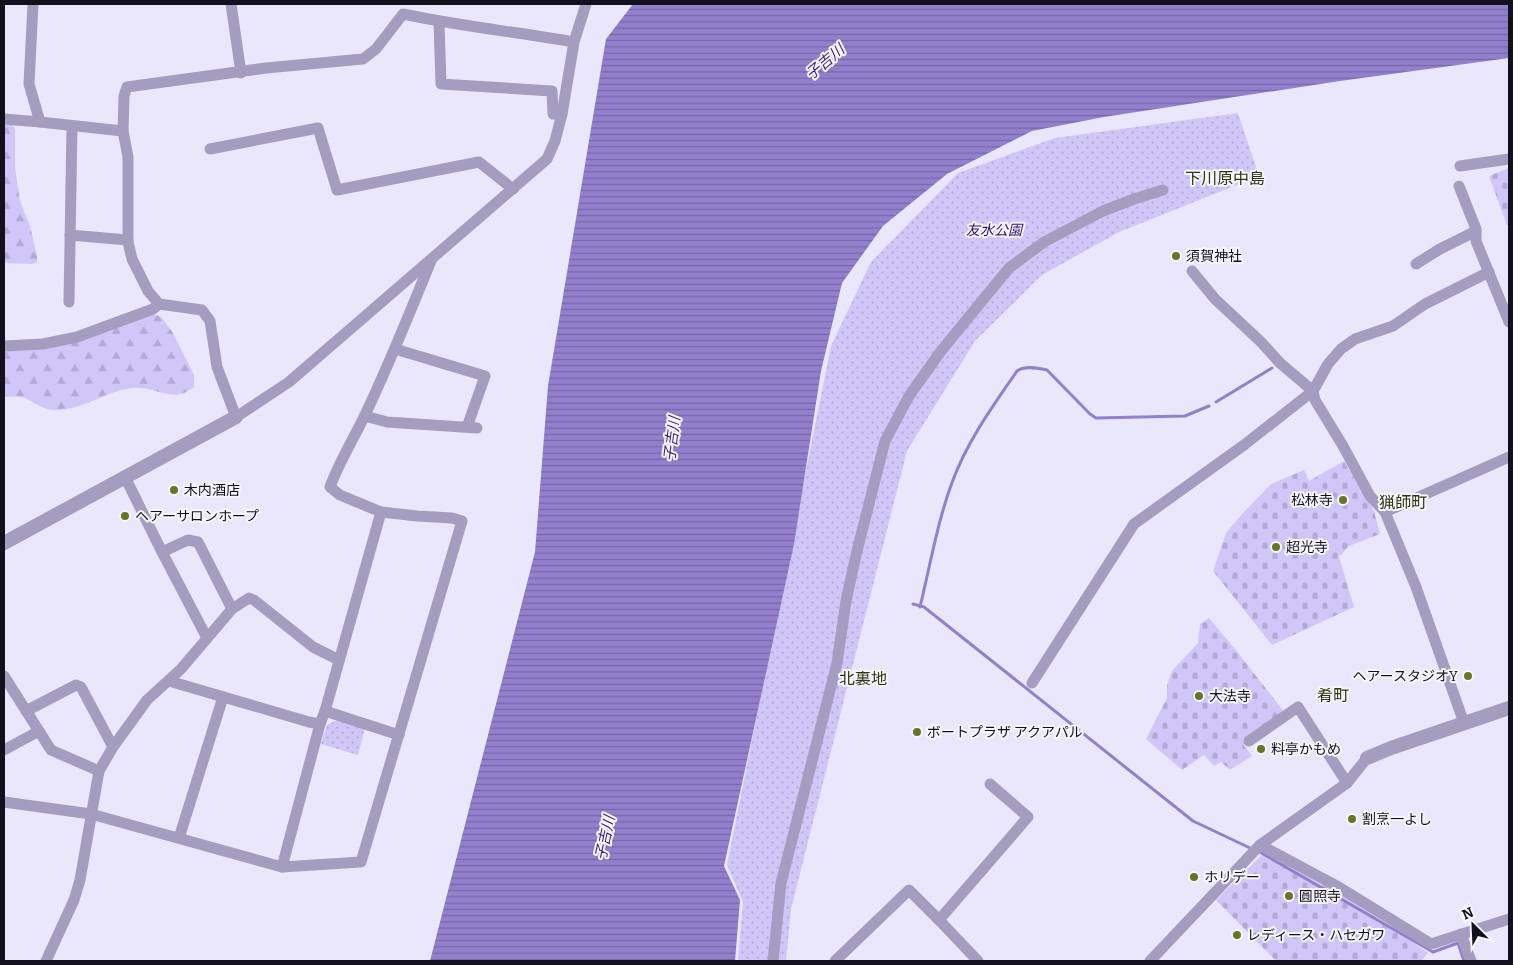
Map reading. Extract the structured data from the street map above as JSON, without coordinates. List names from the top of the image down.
{
  "districts": [
    "下川原中島",
    "猟師町",
    "北裏地",
    "肴町"
  ],
  "water": ["子吉川"],
  "parks": ["友水公園"],
  "places": [
    "須賀神社",
    "木内酒店",
    "松林寺",
    "ヘアーサロンホープ",
    "超光寺",
    "ヘアースタジオY",
    "大法寺",
    "ボートプラザ アクアパル",
    "料亭かもめ",
    "割烹一よし",
    "ホリデー",
    "圓照寺",
    "レディース・ハセガワ"
  ],
  "north": "top left"
}
